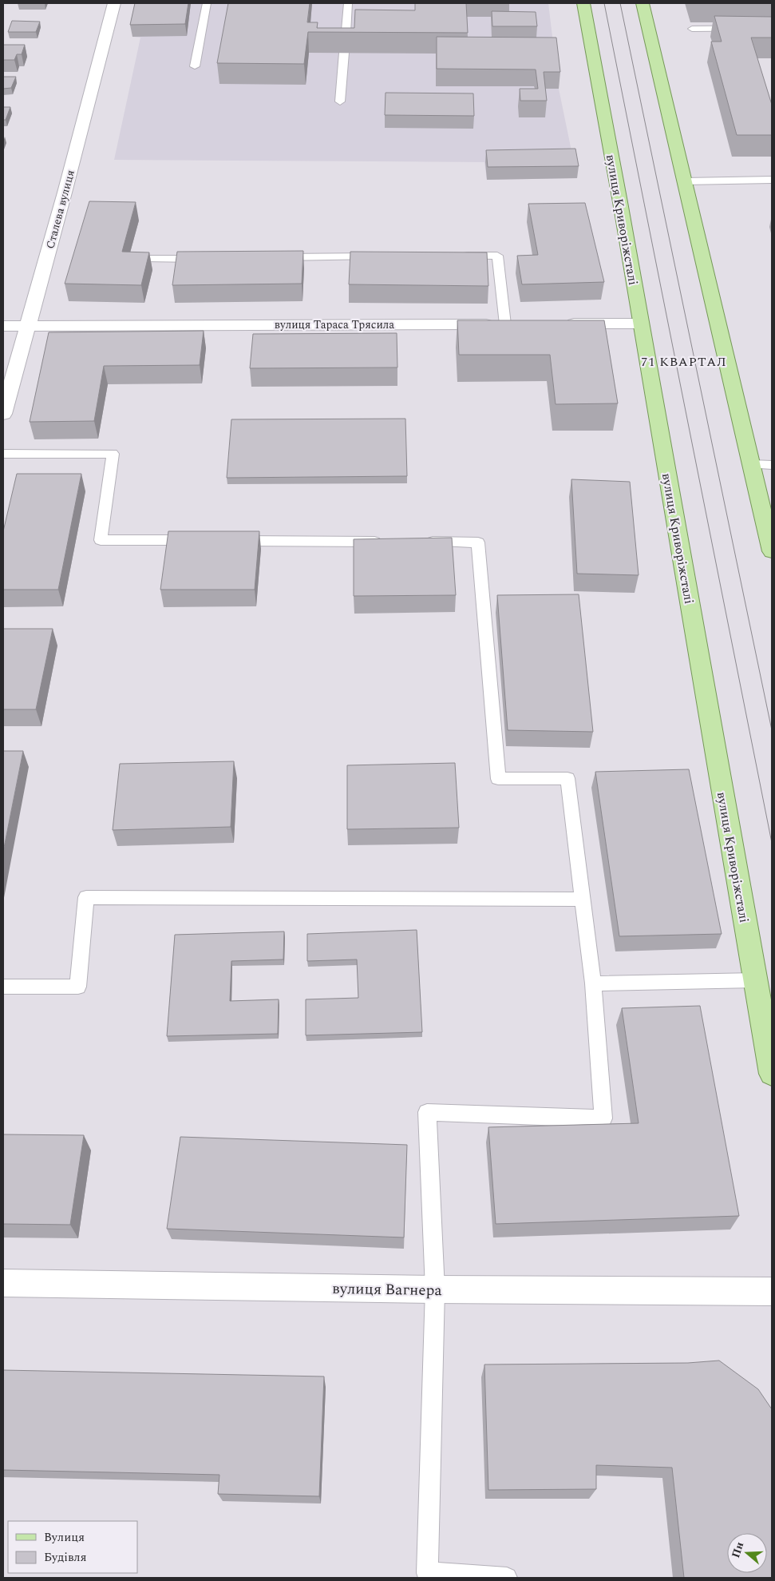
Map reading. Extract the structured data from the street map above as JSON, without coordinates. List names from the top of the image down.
{
  "streets": {
    "main road": ["вулиця Криворіжсталі"],
    "street": ["Сталева вулиця", "вулиця Тараса Трясила", "вулиця Вагнера"]
  },
  "crossings": [
    ["Сталева вулиця", "вулиця Тараса Трясила"]
  ],
  "districts": ["71 КВАРТАЛ"],
  "legend": ["Вулиця", "Будівля"],
  "north": "left"
}
